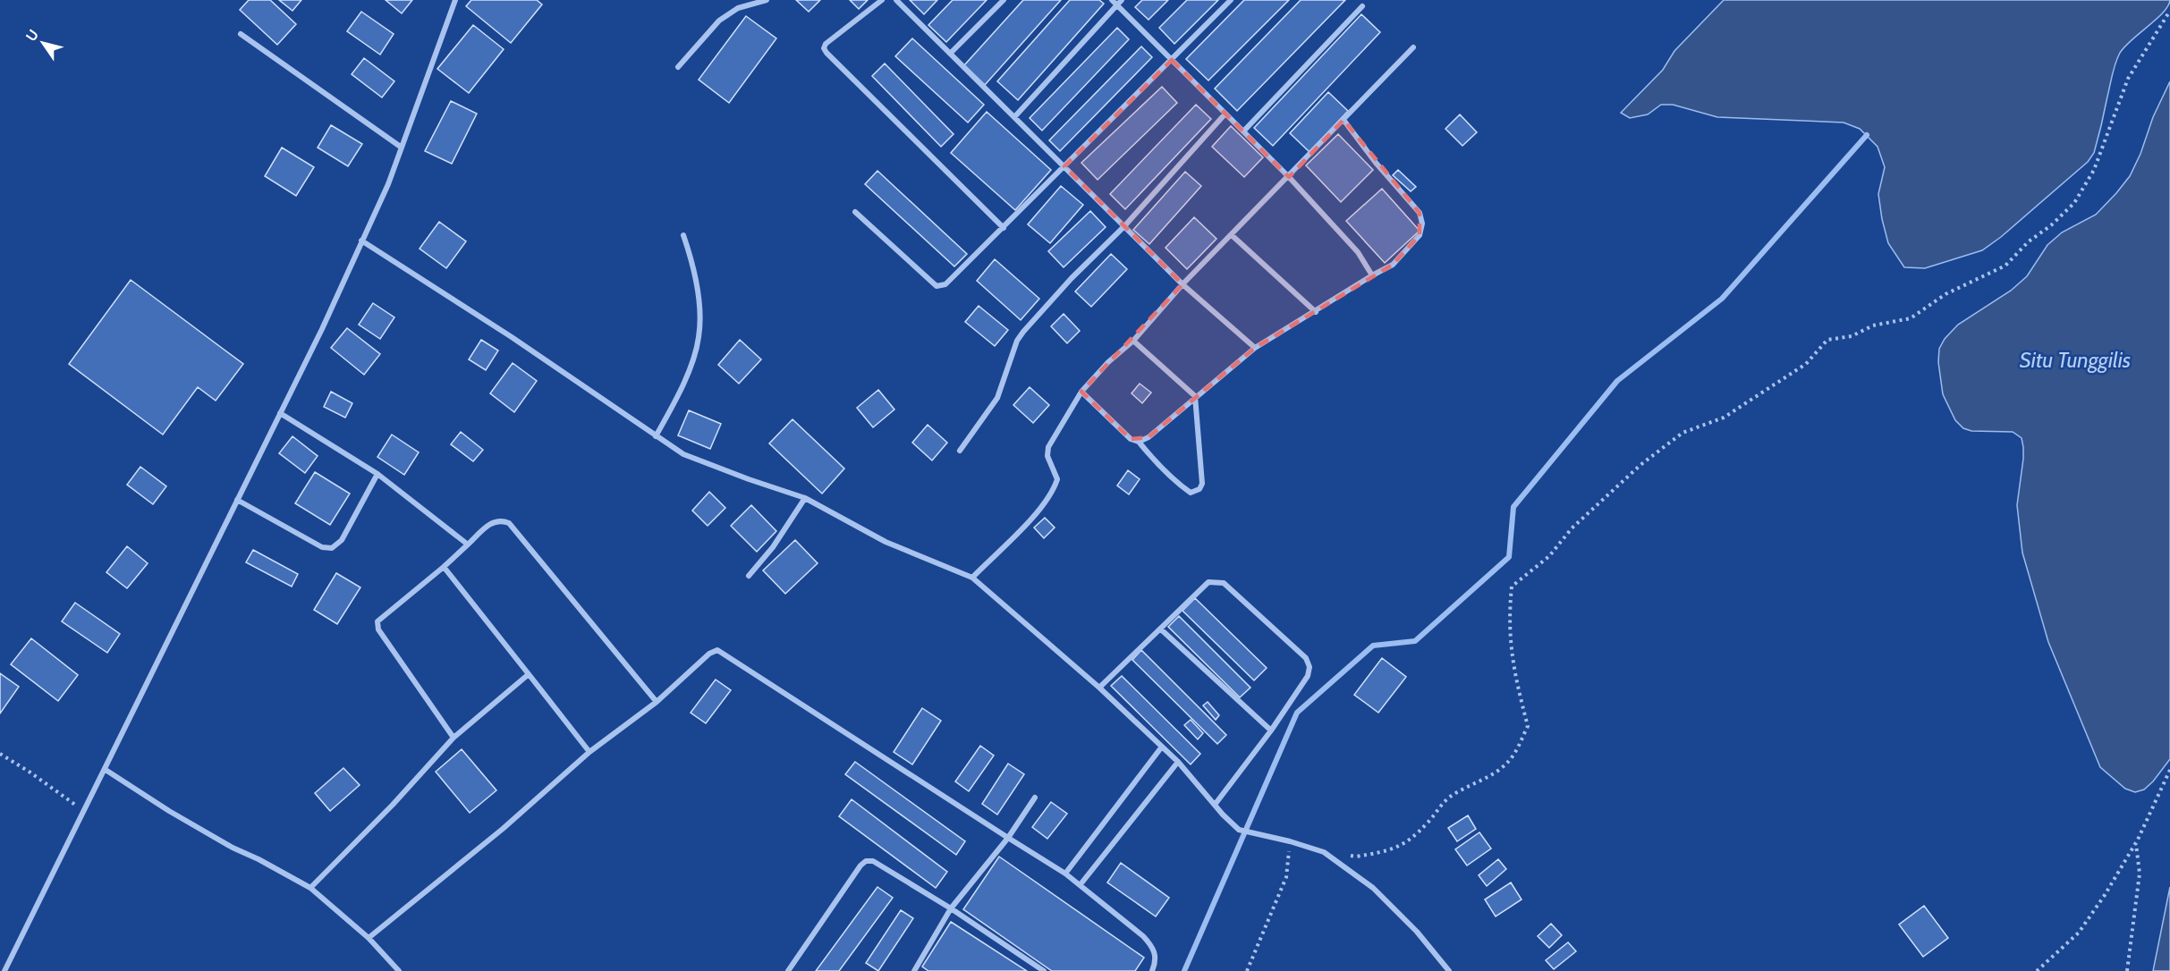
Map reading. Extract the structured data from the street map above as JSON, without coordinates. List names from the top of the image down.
{
  "water": ["Situ Tunggilis"],
  "north": "top left"
}
